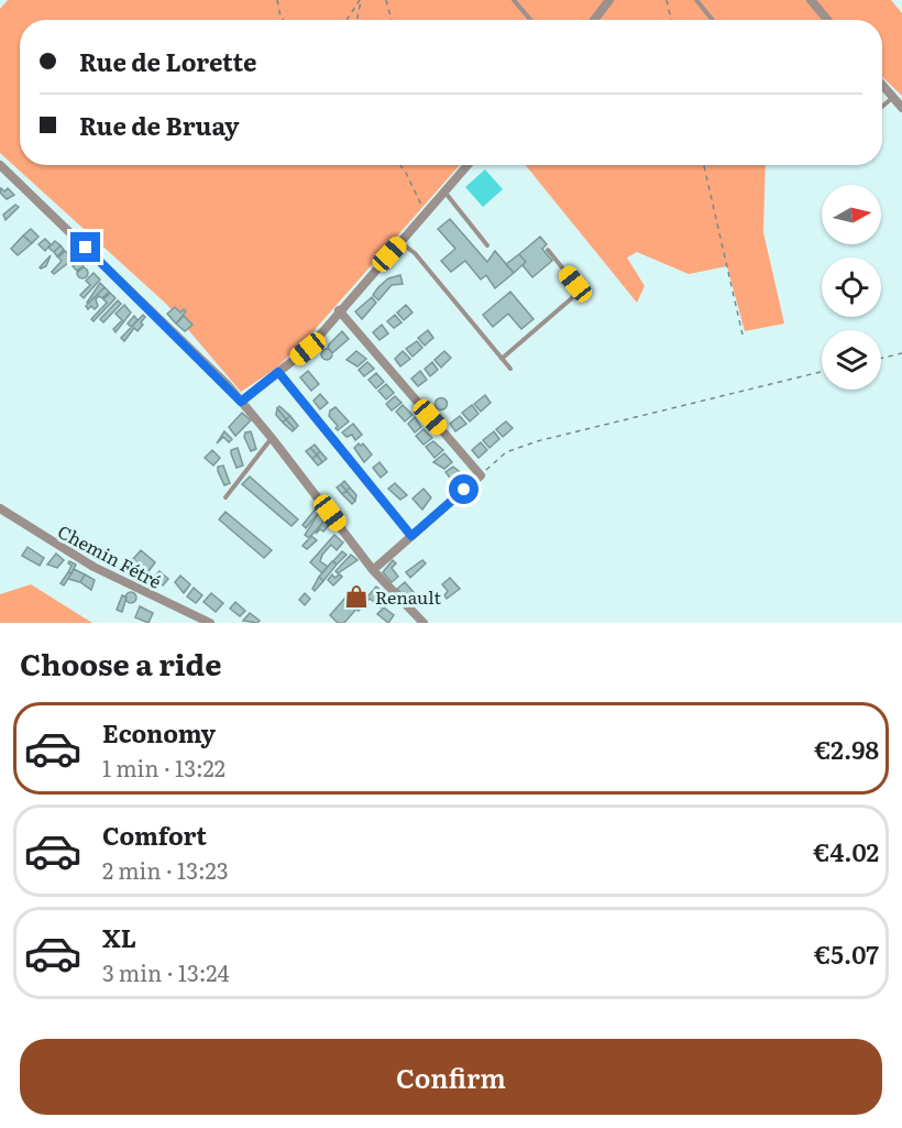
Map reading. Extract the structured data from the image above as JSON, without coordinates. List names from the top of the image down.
{
  "streets": {
    "street": ["Chemin Fétré"]
  },
  "places": {
    "shop": ["Renault"]
  },
  "north": "right",
  "page": {
    "banner": ["Rue de Lorette", "Rue de Bruay"],
    "heading": "Choose a ride",
    "list": [
      {
        "name": "Economy",
        "note": "1 min · 13:22",
        "value": "€2.98"
      },
      {
        "name": "Comfort",
        "note": "2 min · 13:23",
        "value": "€4.02"
      },
      {
        "name": "XL",
        "note": "3 min · 13:24",
        "value": "€5.07"
      }
    ],
    "buttons": "Confirm"
  }
}
